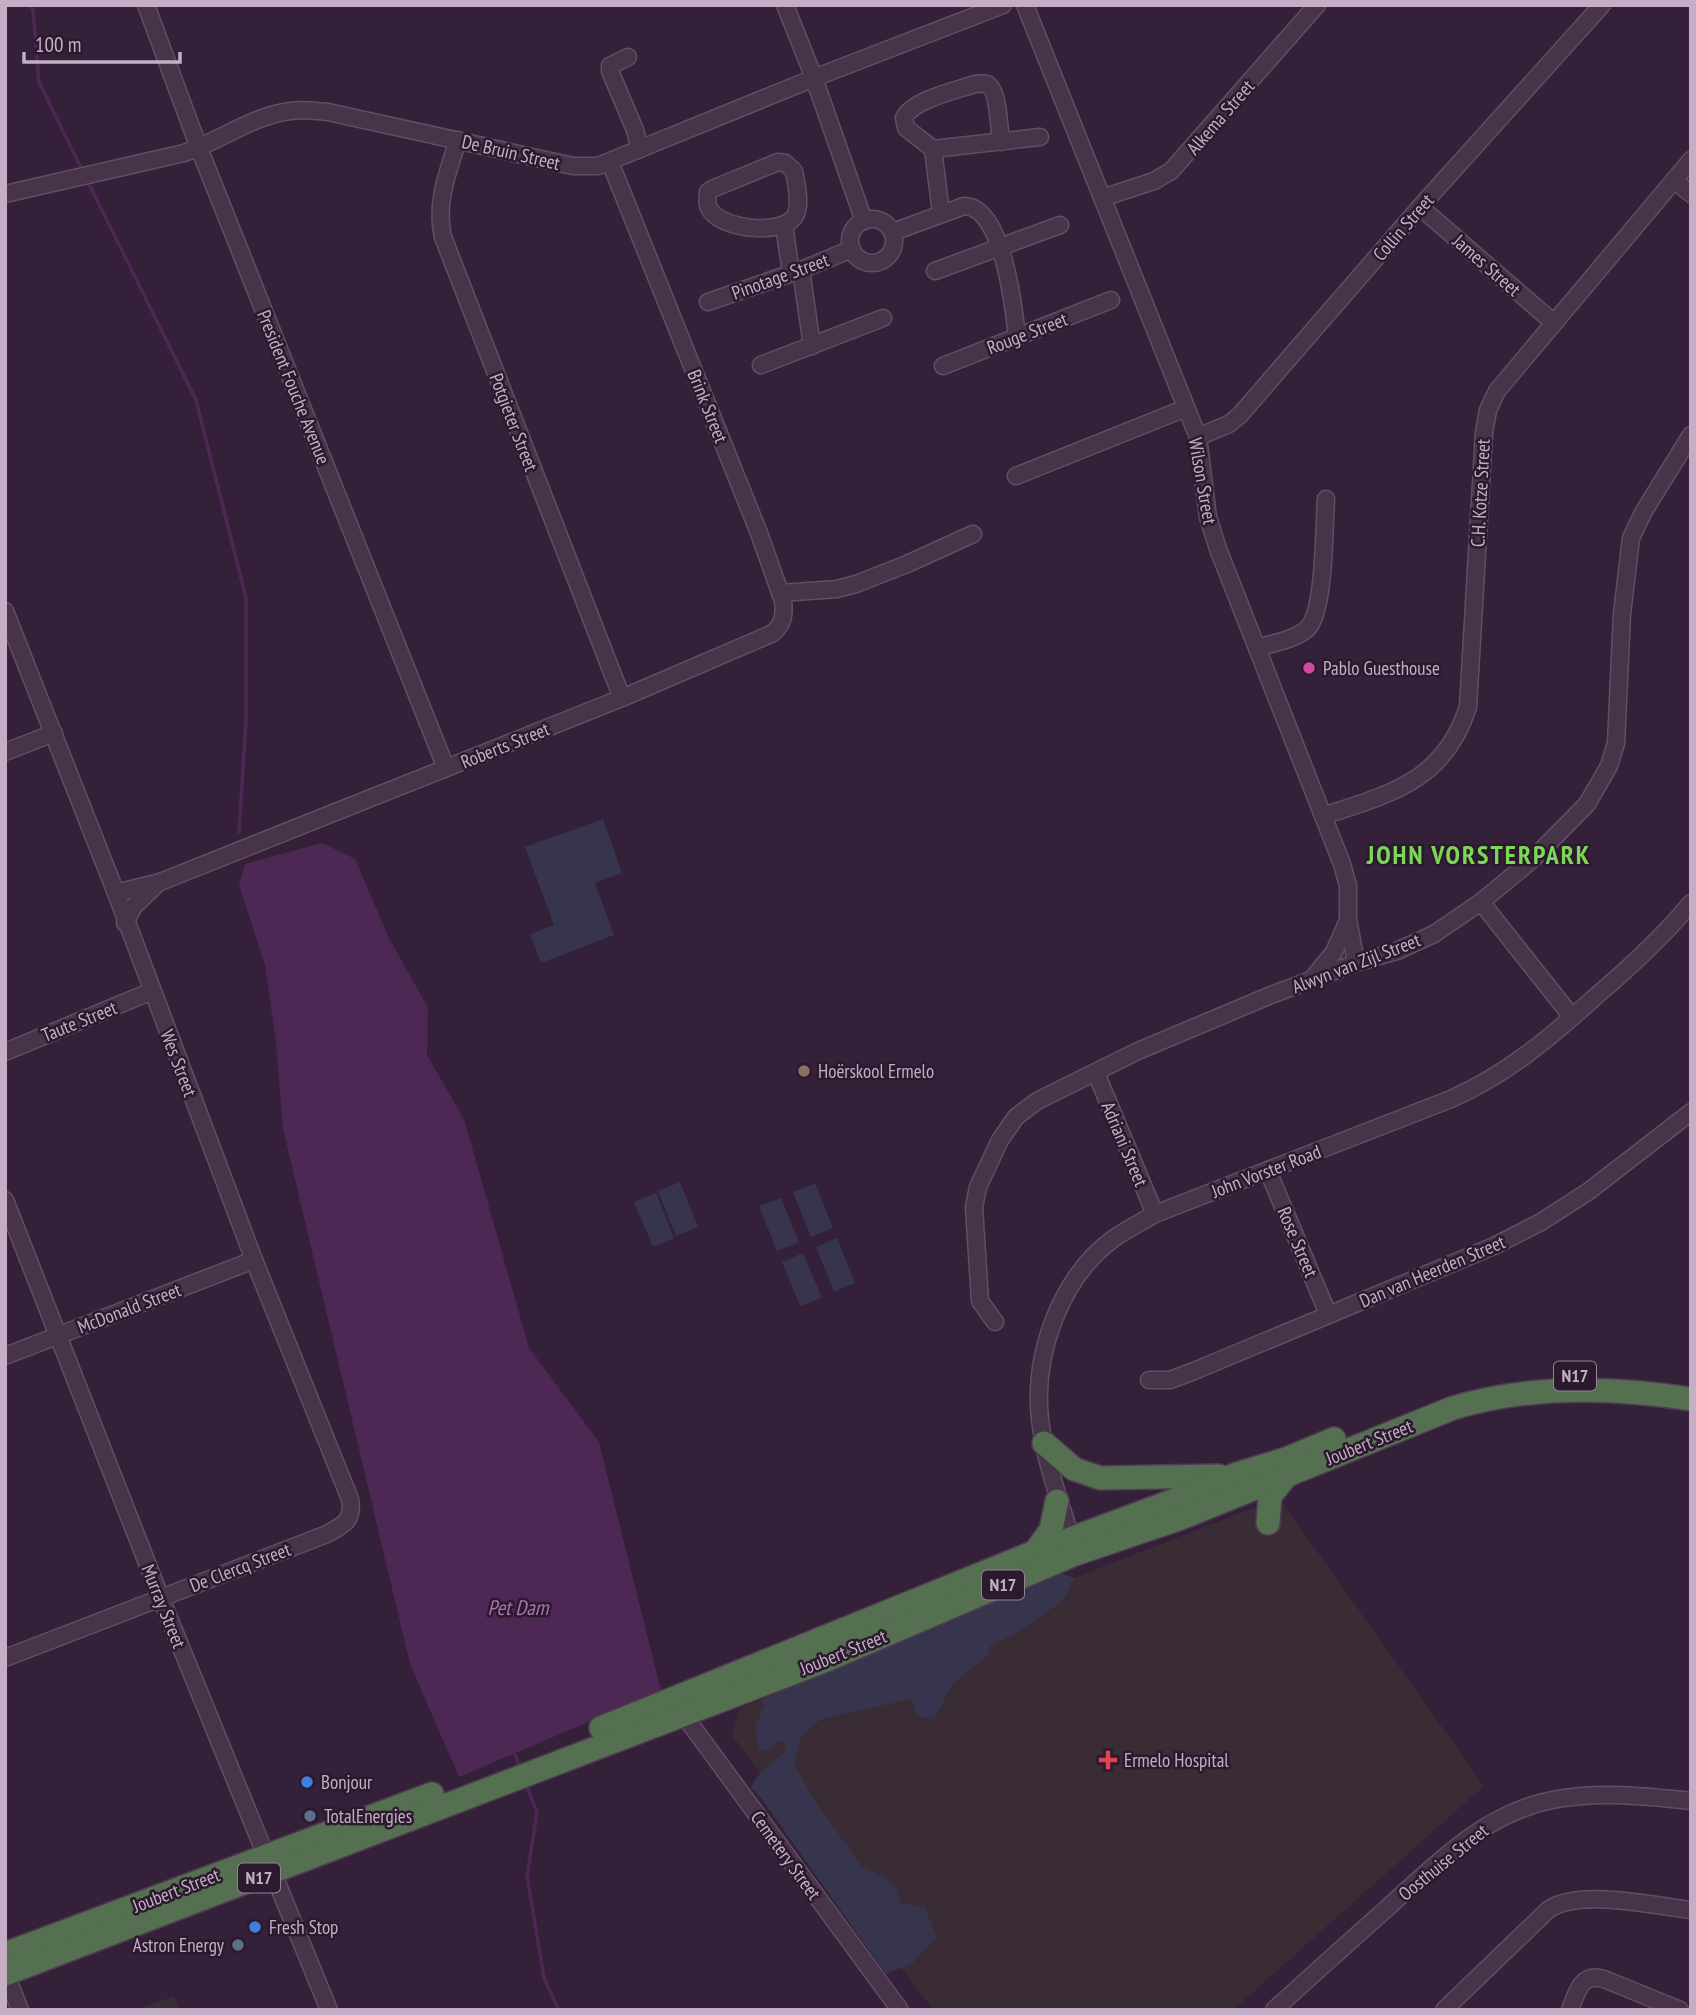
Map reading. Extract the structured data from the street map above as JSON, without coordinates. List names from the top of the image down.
{
  "streets": {
    "highway": ["N17", "Joubert Street"],
    "street": [
      "Alkema Street",
      "De Bruin Street",
      "Collin Street",
      "James Street",
      "Pinotage Street",
      "Rouge Street",
      "President Fouche Avenue",
      "Brink Street",
      "Potgieter Street",
      "Wilson Street",
      "C.H. Kotze Street",
      "Roberts Street",
      "Alwyn van Zijl Street",
      "Taute Street",
      "Wes Street",
      "Adriani Street",
      "John Vorster Road",
      "Rose Street",
      "Dan van Heerden Street",
      "McDonald Street",
      "De Clercq Street",
      "Murray Street",
      "Cemetery Street",
      "Oosthuise Street"
    ]
  },
  "crossings": [
    ["Alkema Street", "Wilson Street"],
    ["De Bruin Street", "President Fouche Avenue"],
    ["De Bruin Street", "Brink Street"],
    ["De Bruin Street", "Potgieter Street"],
    ["Collin Street", "James Street"],
    ["Collin Street", "Wilson Street"],
    ["James Street", "C.H. Kotze Street"],
    ["President Fouche Avenue", "Roberts Street"],
    ["Brink Street", "Roberts Street"],
    ["Potgieter Street", "Roberts Street"],
    ["Wilson Street", "C.H. Kotze Street"],
    ["Wilson Street", "Alwyn van Zijl Street"],
    ["Alwyn van Zijl Street", "Adriani Street"],
    ["Taute Street", "Wes Street"],
    ["Wes Street", "McDonald Street"],
    ["Wes Street", "De Clercq Street"],
    ["Adriani Street", "John Vorster Road"],
    ["John Vorster Road", "Rose Street"],
    ["John Vorster Road", "Joubert Street"],
    ["Rose Street", "Dan van Heerden Street"],
    ["McDonald Street", "Murray Street"],
    ["Joubert Street", "Murray Street"],
    ["Joubert Street", "Cemetery Street"],
    ["De Clercq Street", "Murray Street"]
  ],
  "districts": ["JOHN VORSTERPARK"],
  "water": ["Pet Dam"],
  "places": {
    "other": [
      "Pablo Guesthouse",
      "Hoërskool Ermelo",
      "Bonjour",
      "TotalEnergies",
      "Fresh Stop",
      "Astron Energy"
    ],
    "health": ["Ermelo Hospital"]
  },
  "scale_bar": "100 m"
}
